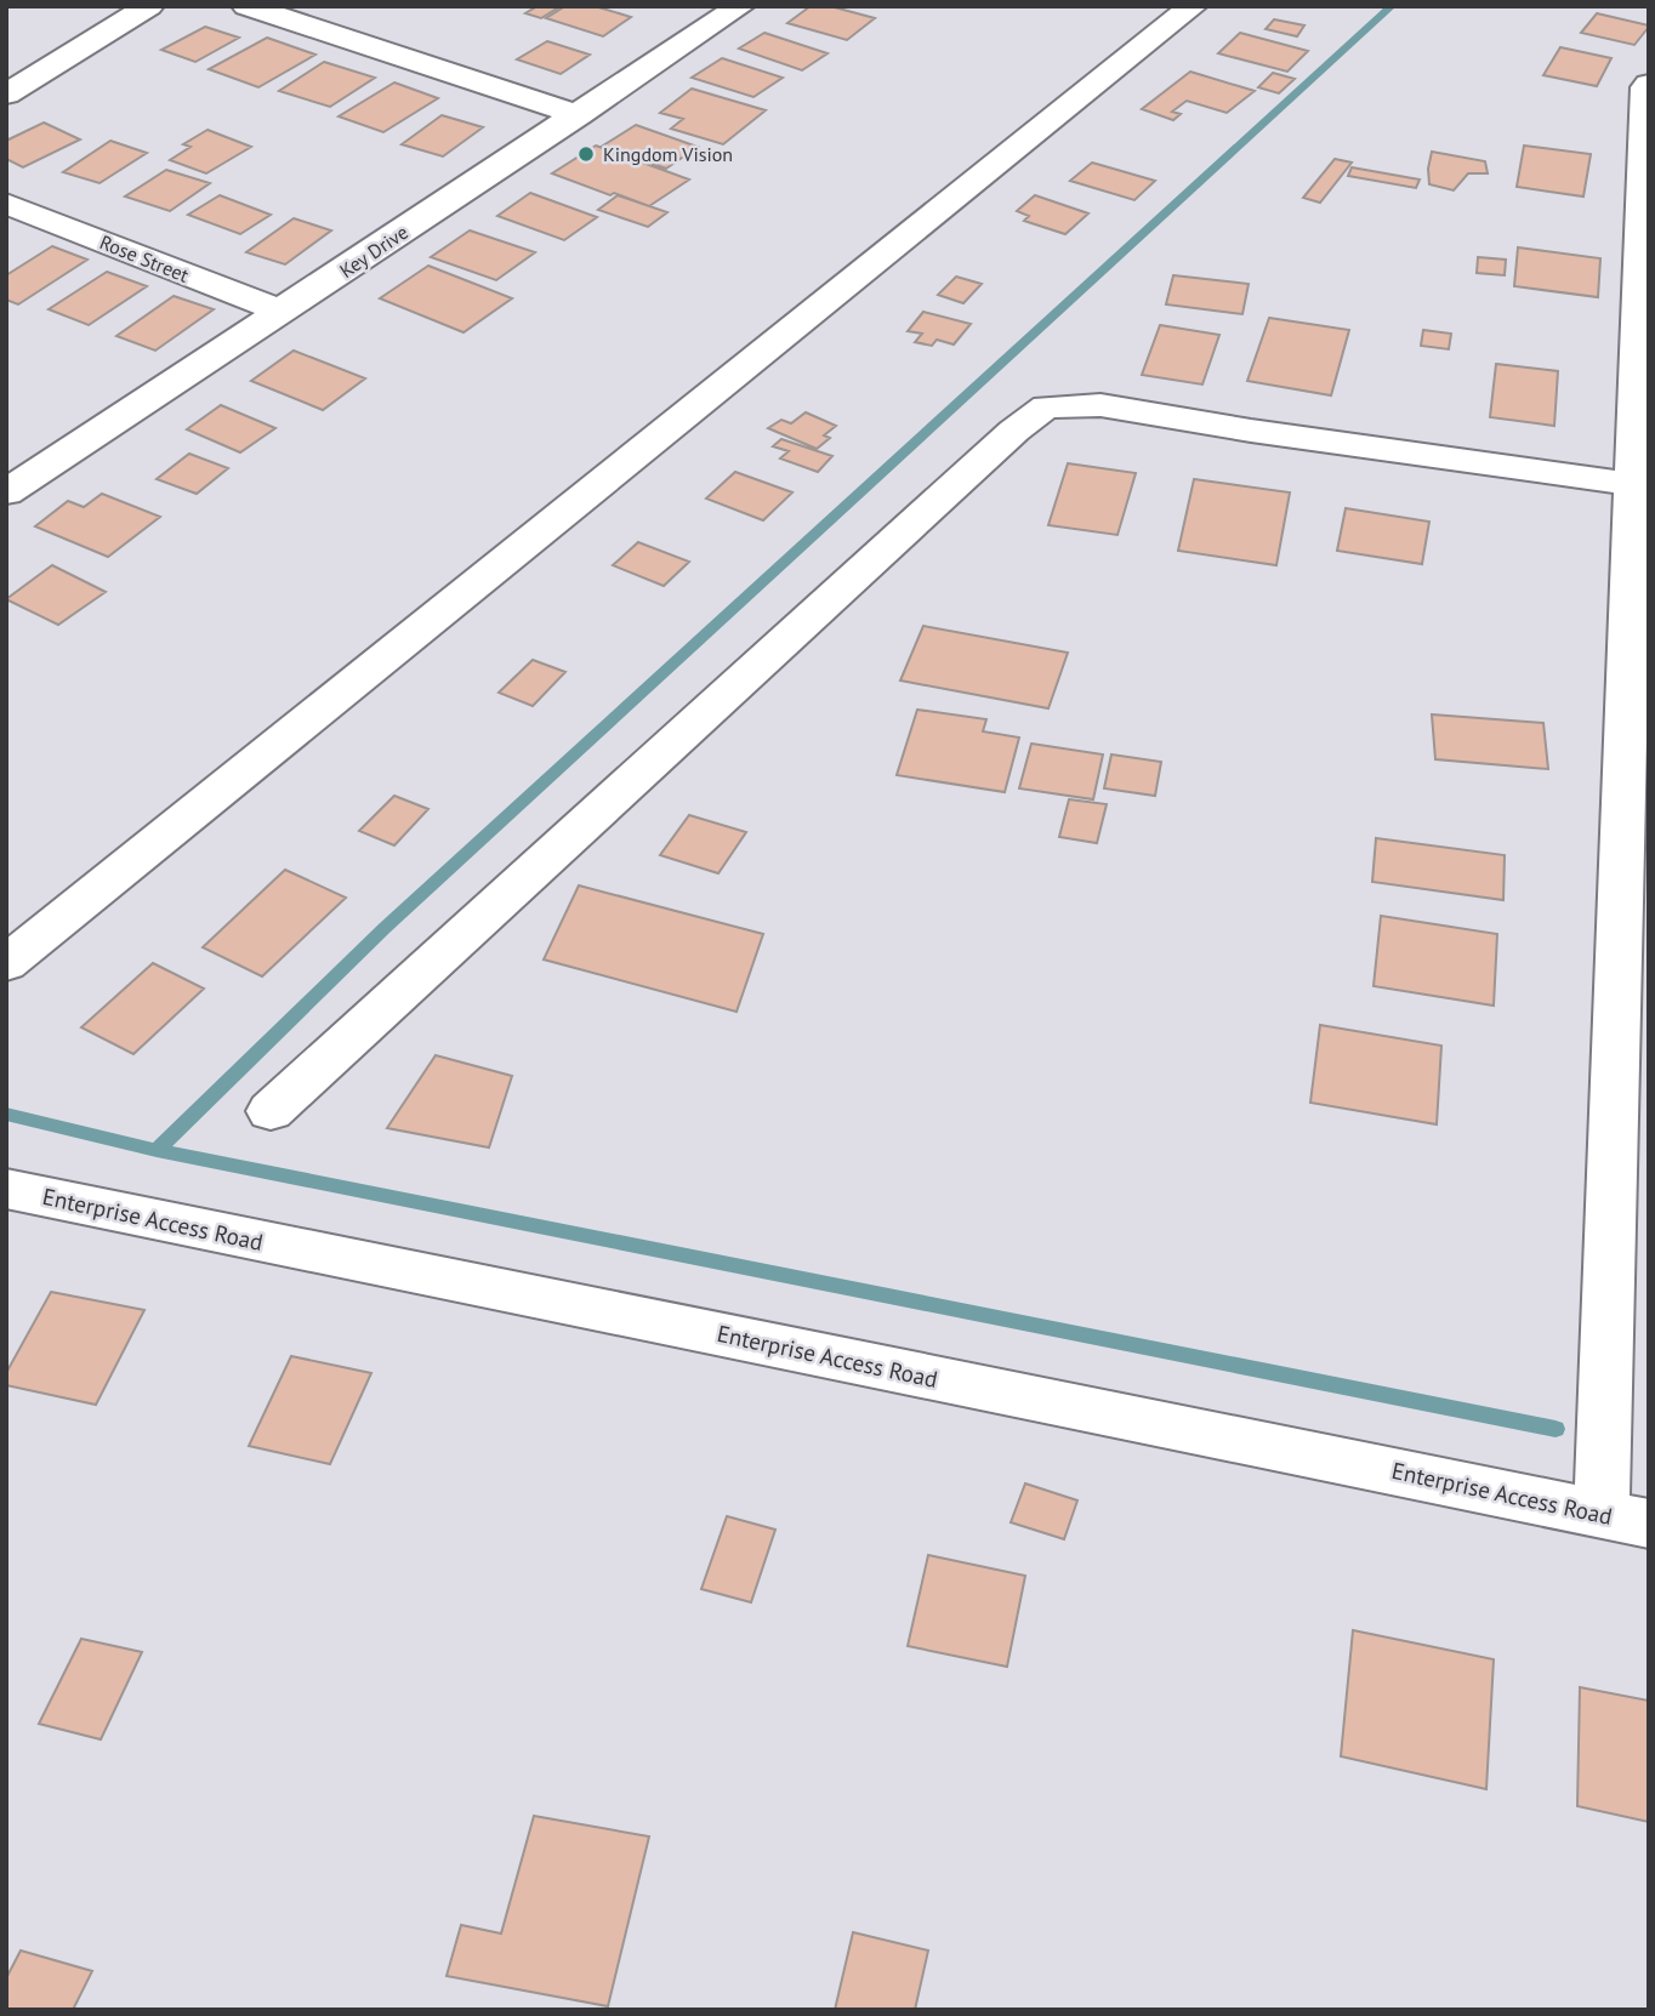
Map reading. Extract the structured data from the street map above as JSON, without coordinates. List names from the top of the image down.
{
  "streets": {
    "street": ["Key Drive", "Rose Street", "Enterprise Access Road"]
  },
  "crossings": [
    ["Key Drive", "Rose Street"]
  ],
  "places": ["Kingdom Vision"]
}
